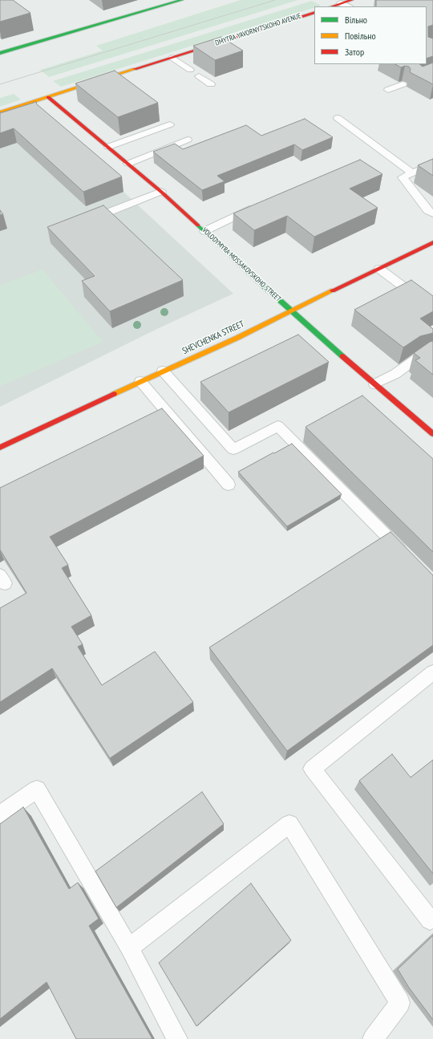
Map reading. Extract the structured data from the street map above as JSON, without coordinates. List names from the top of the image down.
{
  "streets": {
    "street": ["DMYTRA YAVORNYTSKOHO AVENUE", "VOLODYMYRA MOSSAKOVSKOHO STREET", "SHEVCHENKA STREET"]
  },
  "crossings": [
    ["DMYTRA YAVORNYTSKOHO AVENUE", "VOLODYMYRA MOSSAKOVSKOHO STREET"],
    ["VOLODYMYRA MOSSAKOVSKOHO STREET", "SHEVCHENKA STREET"]
  ],
  "legend": ["Вільно", "Повільно", "Затор"]
}
